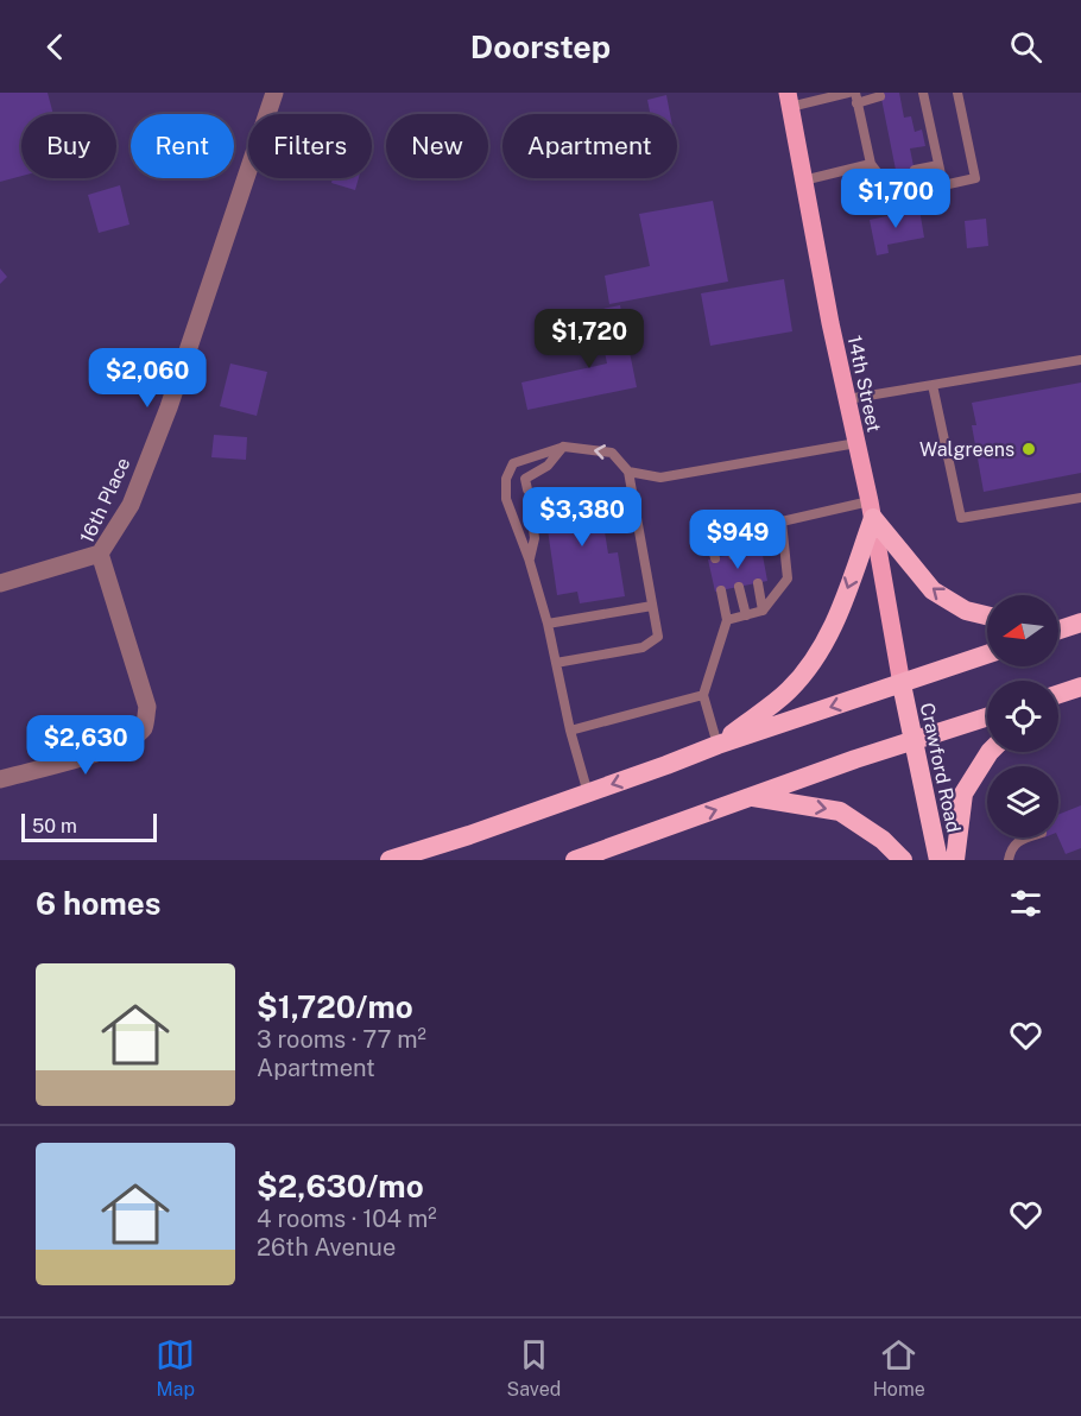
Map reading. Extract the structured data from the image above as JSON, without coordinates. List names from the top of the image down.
{
  "streets": {
    "highway": ["Crawford Road"],
    "main road": ["14th Street"],
    "street": ["16th Place"]
  },
  "crossings": [
    ["14th Street", "Crawford Road"]
  ],
  "places": ["Walgreens"],
  "scale_bar": "50 m",
  "north": "left",
  "page": {
    "header": "Doorstep",
    "chip": [
      "Buy",
      "Rent",
      "Filters",
      "New",
      "Apartment"
    ],
    "price": [
      "$1,700",
      "$1,720",
      "$2,060",
      "$3,380",
      "$949",
      "$2,630"
    ],
    "scale": "50 m",
    "heading": "6 homes",
    "list": [
      {
        "name": "$1,720/mo",
        "note": "3 rooms · 77 m² · Apartment"
      },
      {
        "name": "$2,630/mo",
        "note": "4 rooms · 104 m² · 26th Avenue"
      }
    ],
    "tabs": ["Map", "Saved", "Home"]
  }
}
